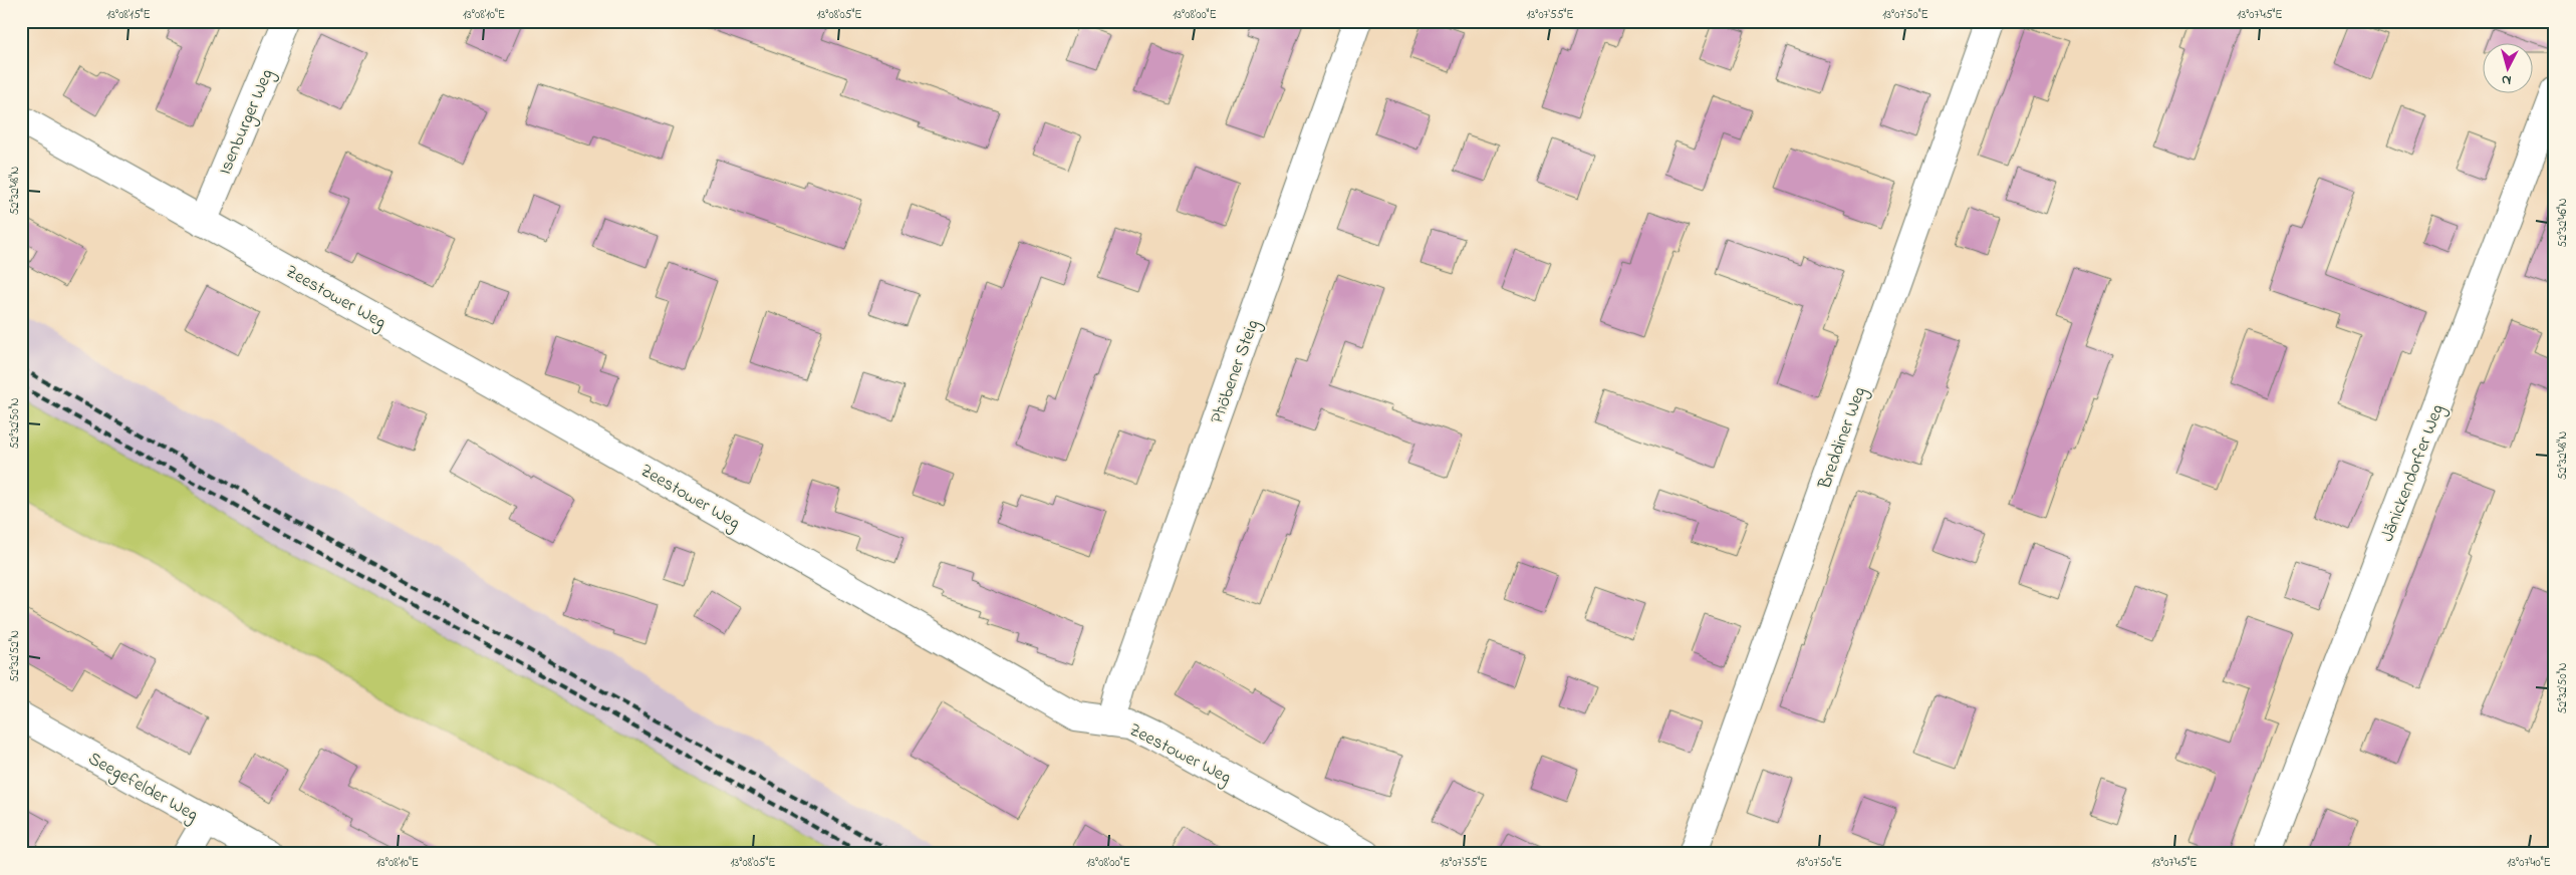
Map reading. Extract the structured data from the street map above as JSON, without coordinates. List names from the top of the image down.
{
  "streets": {
    "street": [
      "Isenburger Weg",
      "Zeestower Weg",
      "Phöbener Steig",
      "Breddiner Weg",
      "Jänickendorfer Weg",
      "Seegefelder Weg"
    ]
  },
  "crossings": [
    ["Isenburger Weg", "Zeestower Weg"],
    ["Zeestower Weg", "Phöbener Steig"]
  ],
  "north": "bottom",
  "coordinates": [
    "13°08'15\"E",
    "13°08'10\"E",
    "13°08'05\"E",
    "13°08'00\"E",
    "13°07'55\"E",
    "13°07'50\"E",
    "13°07'45\"E",
    "52°32'48\"N",
    "52°32'46\"N",
    "52°32'50\"N",
    "52°32'52\"N",
    "13°07'40\"E"
  ]
}
